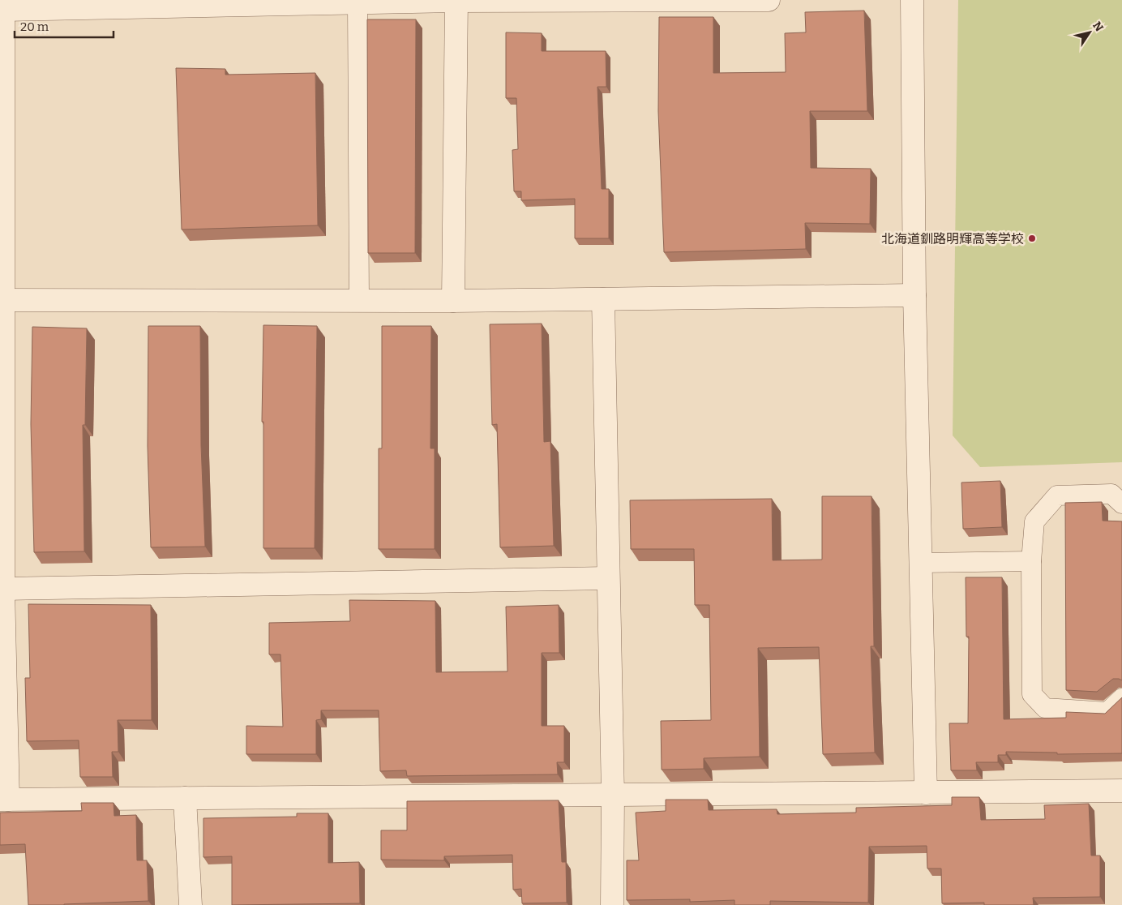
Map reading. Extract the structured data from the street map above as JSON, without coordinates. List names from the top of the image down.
{
  "places": ["北海道釧路明輝高等学校"],
  "scale_bar": "20 m",
  "north": "top right"
}
